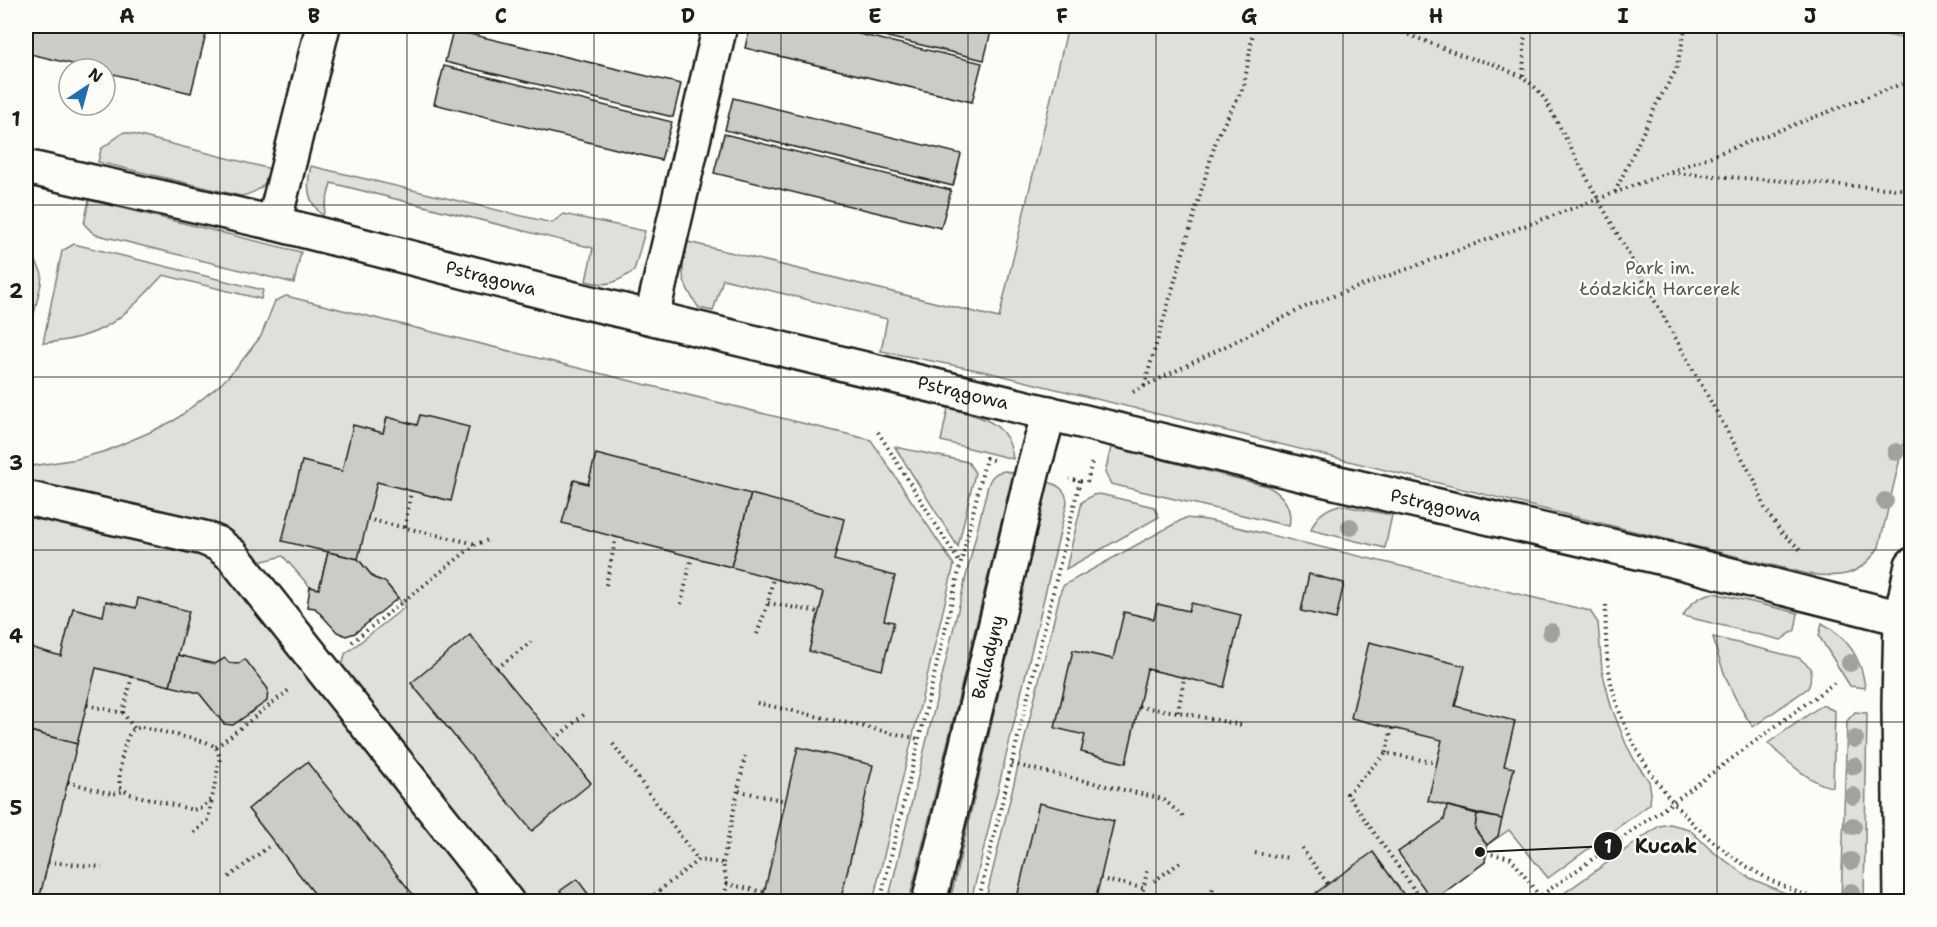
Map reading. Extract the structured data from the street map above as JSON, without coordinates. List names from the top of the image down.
{
  "streets": {
    "street": ["Pstrągowa", "Balladyny"]
  },
  "crossings": [
    ["Pstrągowa", "Balladyny"]
  ],
  "parks": ["Park im. Łódzkich Harcerek"],
  "places": ["Kucak"],
  "north": "top right",
  "grid": {
    "columns": [
      "A",
      "B",
      "C",
      "D",
      "E",
      "F",
      "G",
      "H",
      "I",
      "J"
    ],
    "rows": [
      "1",
      "2",
      "3",
      "4",
      "5"
    ]
  }
}
